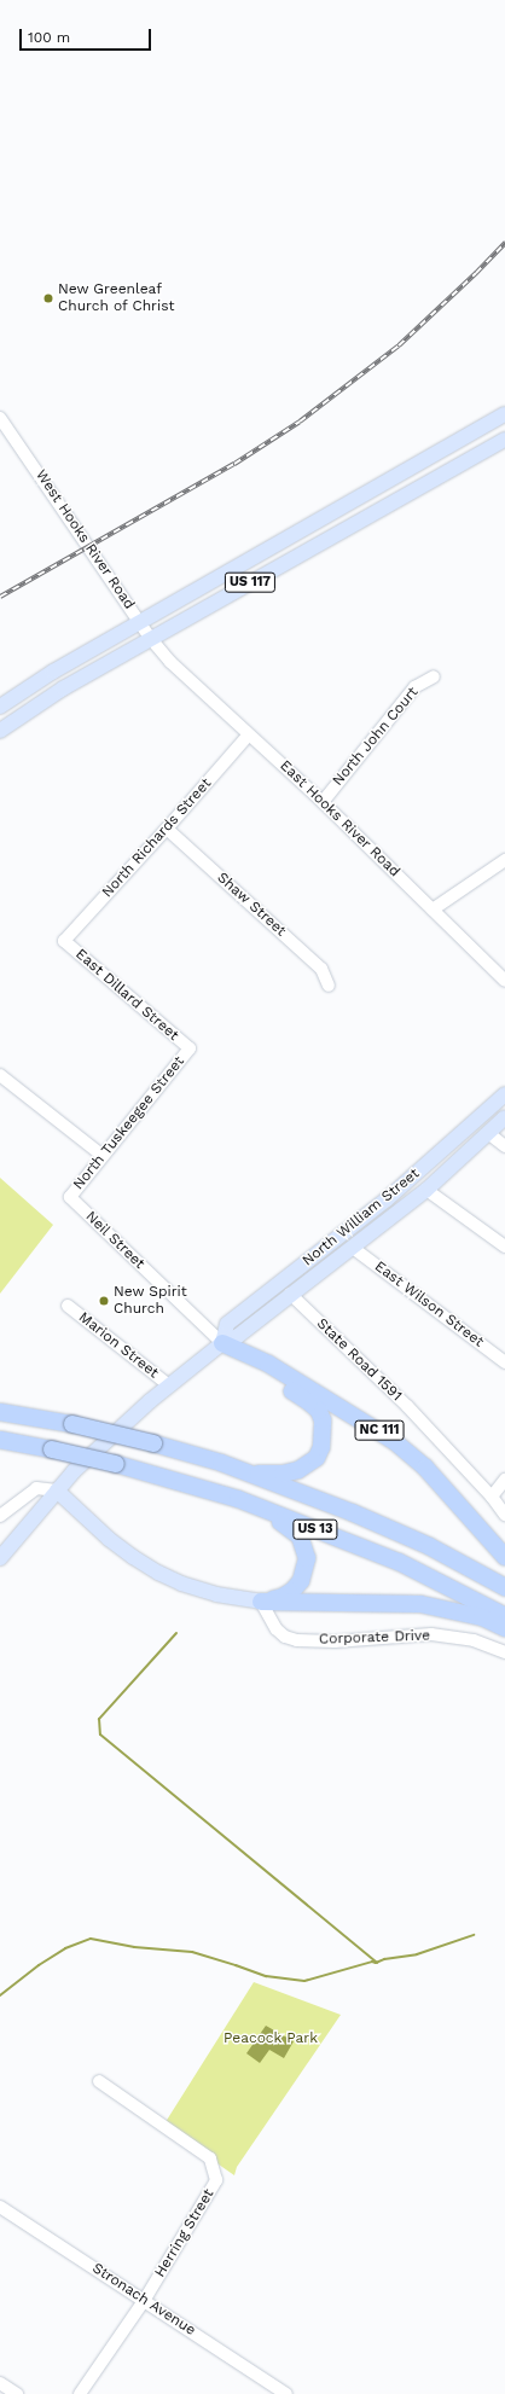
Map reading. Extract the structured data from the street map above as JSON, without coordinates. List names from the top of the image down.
{
  "streets": {
    "highway": ["NC 111", "US 13"],
    "main road": ["US 117", "North William Street"],
    "street": [
      "West Hooks River Road",
      "North John Court",
      "East Hooks River Road",
      "North Richards Street",
      "Shaw Street",
      "East Dillard Street",
      "North Tuskeegee Street",
      "Neil Street",
      "East Wilson Street",
      "Marion Street",
      "State Road 1591",
      "Corporate Drive",
      "Herring Street",
      "Stronach Avenue"
    ]
  },
  "crossings": [
    ["West Hooks River Road", "US 117"],
    ["West Hooks River Road", "East Hooks River Road"],
    ["North John Court", "East Hooks River Road"],
    ["East Hooks River Road", "North Richards Street"],
    ["North Richards Street", "Shaw Street"],
    ["North Richards Street", "East Dillard Street"],
    ["East Dillard Street", "North Tuskeegee Street"],
    ["North Tuskeegee Street", "Neil Street"],
    ["North William Street", "Neil Street"],
    ["North William Street", "East Wilson Street"],
    ["North William Street", "Marion Street"],
    ["North William Street", "State Road 1591"],
    ["North William Street", "NC 111"],
    ["Neil Street", "NC 111"],
    ["Herring Street", "Stronach Avenue"]
  ],
  "parks": ["Peacock Park"],
  "places": ["New Greenleaf Church of Christ", "New Spirit Church"],
  "scale_bar": "100 m"
}
